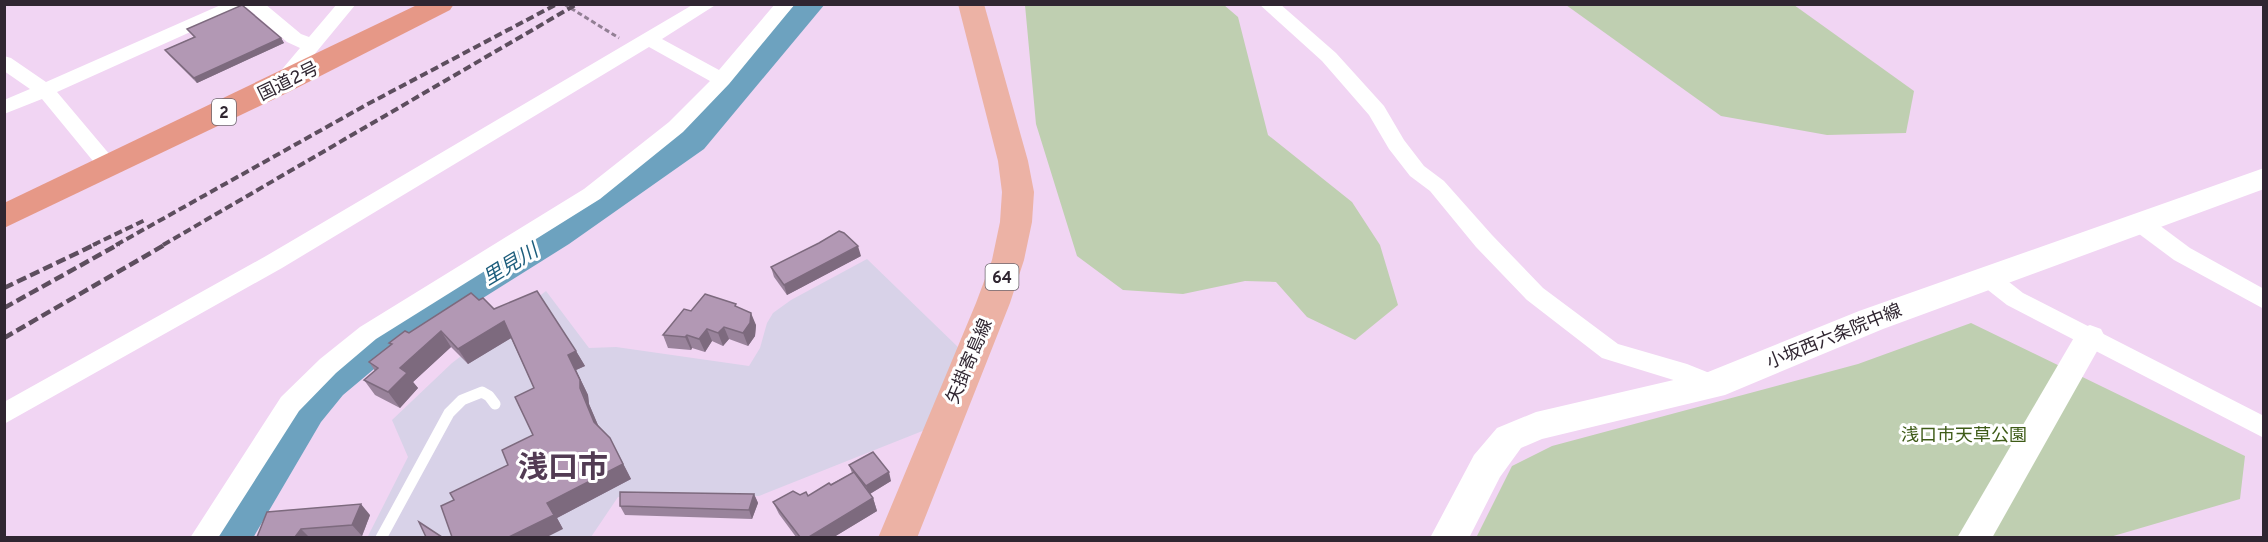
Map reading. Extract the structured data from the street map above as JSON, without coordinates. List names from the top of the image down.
{
  "streets": {
    "highway": ["国道2号", "2"],
    "main road": ["64", "小坂西六条院中線", "矢掛寄島線"]
  },
  "districts": ["浅口市"],
  "water": ["里見川"],
  "parks": ["浅口市天草公園"]
}
